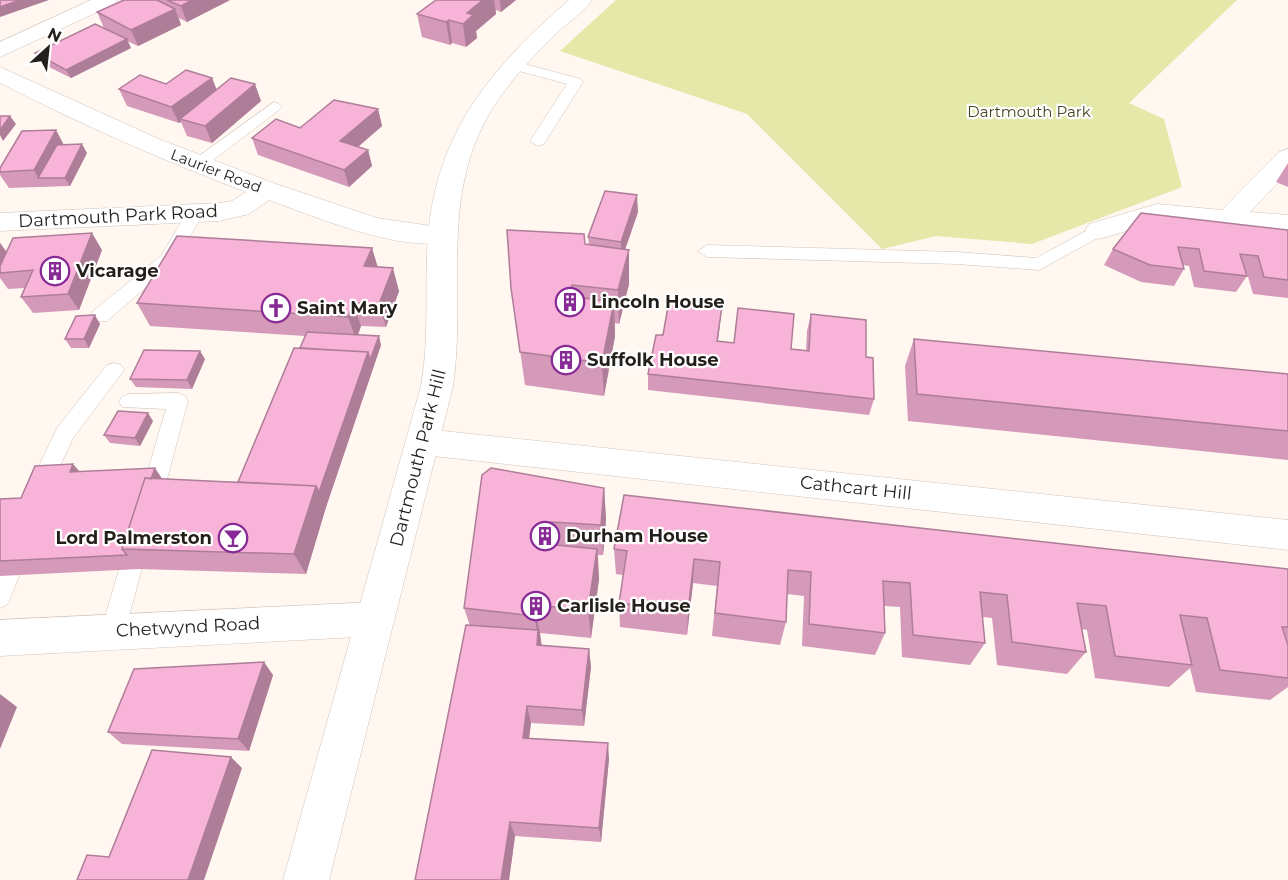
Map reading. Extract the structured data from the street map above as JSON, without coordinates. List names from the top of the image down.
{
  "streets": {
    "street": [
      "Laurier Road",
      "Dartmouth Park Road",
      "Dartmouth Park Hill",
      "Cathcart Hill",
      "Chetwynd Road"
    ]
  },
  "crossings": [
    ["Laurier Road", "Dartmouth Park Road"],
    ["Laurier Road", "Dartmouth Park Hill"],
    ["Dartmouth Park Hill", "Cathcart Hill"],
    ["Dartmouth Park Hill", "Chetwynd Road"]
  ],
  "parks": ["Dartmouth Park"],
  "places": {
    "building": [
      "Vicarage",
      "Lincoln House",
      "Suffolk House",
      "Durham House",
      "Carlisle House"
    ],
    "church": ["Saint Mary"],
    "bar": ["Lord Palmerston"]
  },
  "north": "top right"
}
